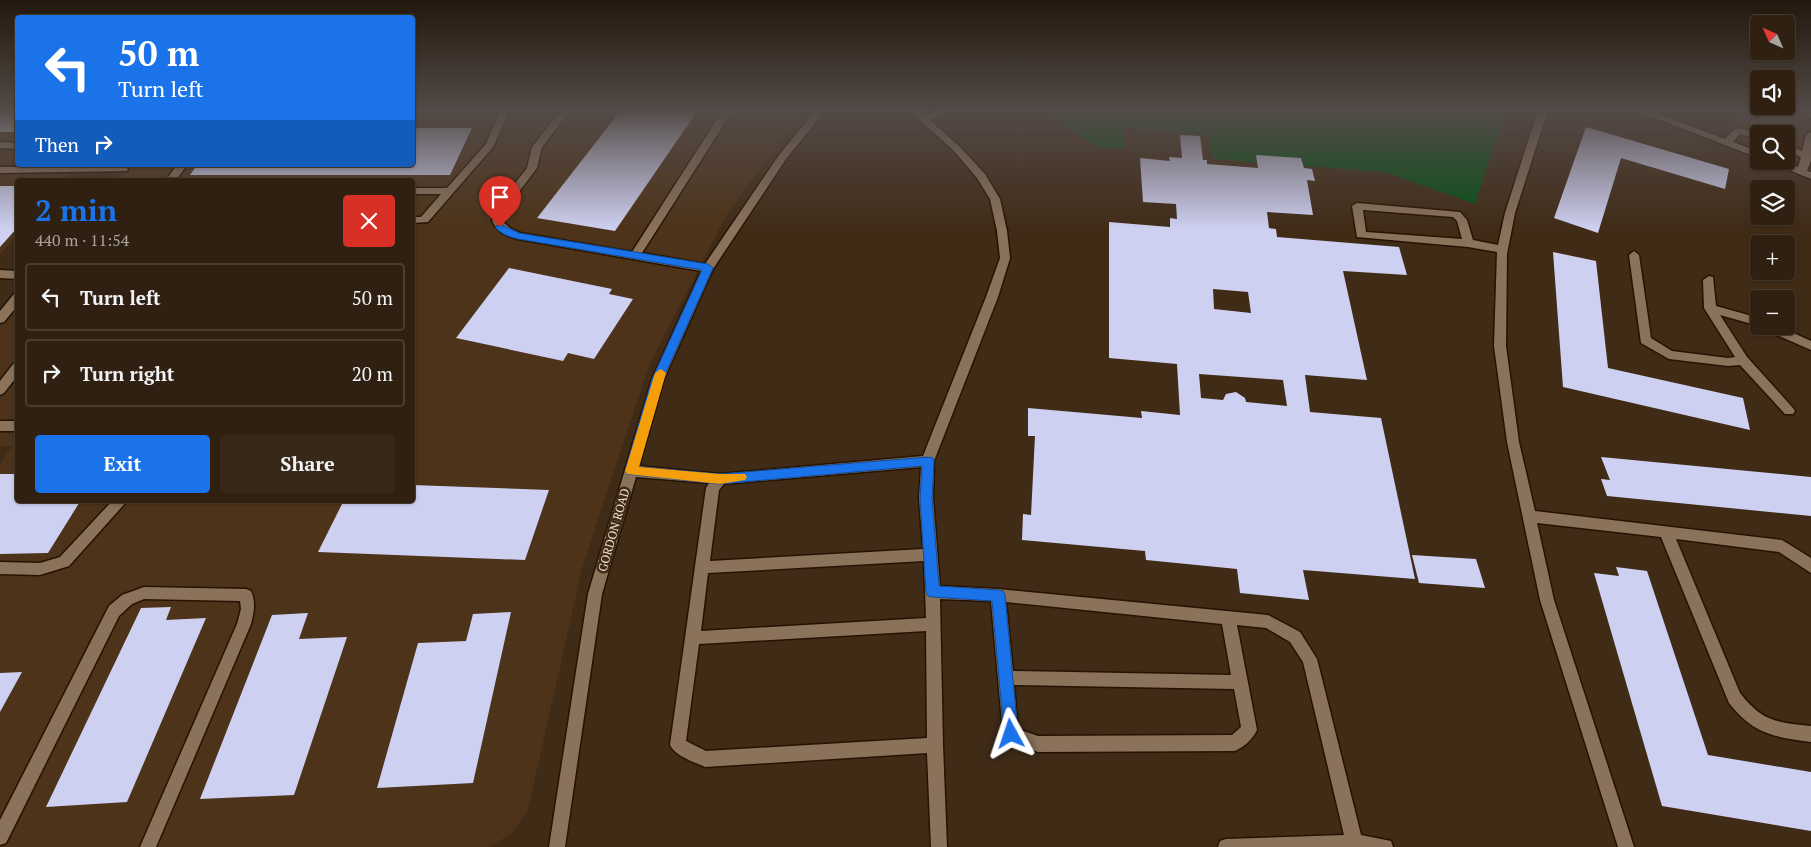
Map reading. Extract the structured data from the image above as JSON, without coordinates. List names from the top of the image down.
{
  "streets": {
    "street": ["GORDON ROAD"]
  },
  "north": "top left",
  "page": {
    "map_buttons": ["+", "−"],
    "turn": ["50 m", "Turn left"],
    "then": "Then",
    "heading": ["2 min", "440 m · 11:54"],
    "list": [
      {
        "name": "Turn left",
        "value": "50 m"
      },
      {
        "name": "Turn right",
        "value": "20 m"
      }
    ],
    "buttons": ["Exit", "Share"]
  }
}
